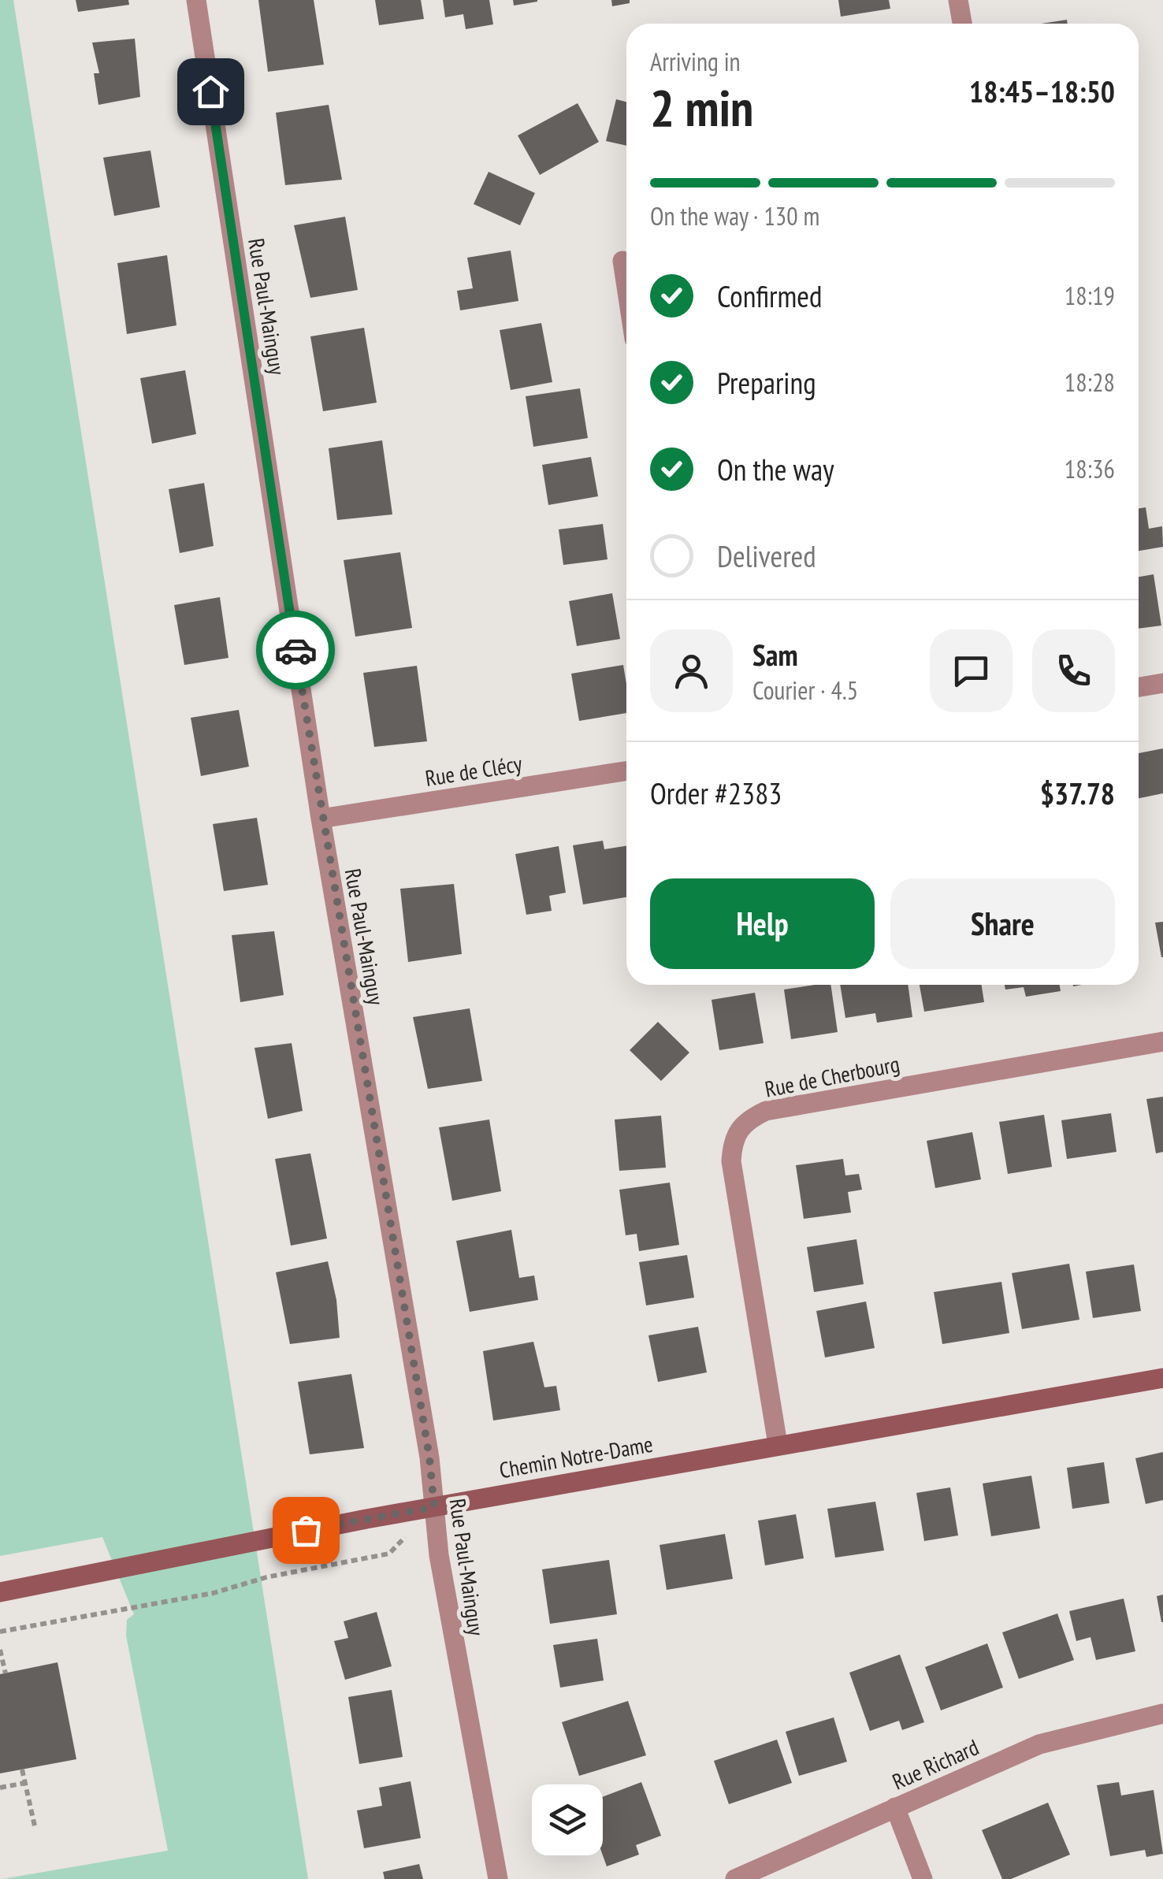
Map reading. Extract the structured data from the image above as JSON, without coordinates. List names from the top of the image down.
{
  "streets": {
    "street": [
      "Rue Paul-Mainguy",
      "Rue de Clécy",
      "Rue de Cherbourg",
      "Chemin Notre-Dame",
      "Rue Richard"
    ]
  },
  "crossings": [
    ["Rue Paul-Mainguy", "Rue de Clécy"],
    ["Rue Paul-Mainguy", "Chemin Notre-Dame"],
    ["Rue de Cherbourg", "Chemin Notre-Dame"]
  ],
  "page": {
    "heading": ["2 min", "Arriving in", "18:45–18:50"],
    "panel": [
      "Sam",
      "Courier · 4.5",
      "Order #2383",
      "$37.78"
    ],
    "bar": "On the way · 130 m",
    "list": [
      ["Confirmed", "18:19"],
      ["Preparing", "18:28"],
      ["On the way", "18:36"],
      "Delivered"
    ],
    "buttons": ["Help", "Share"]
  }
}
